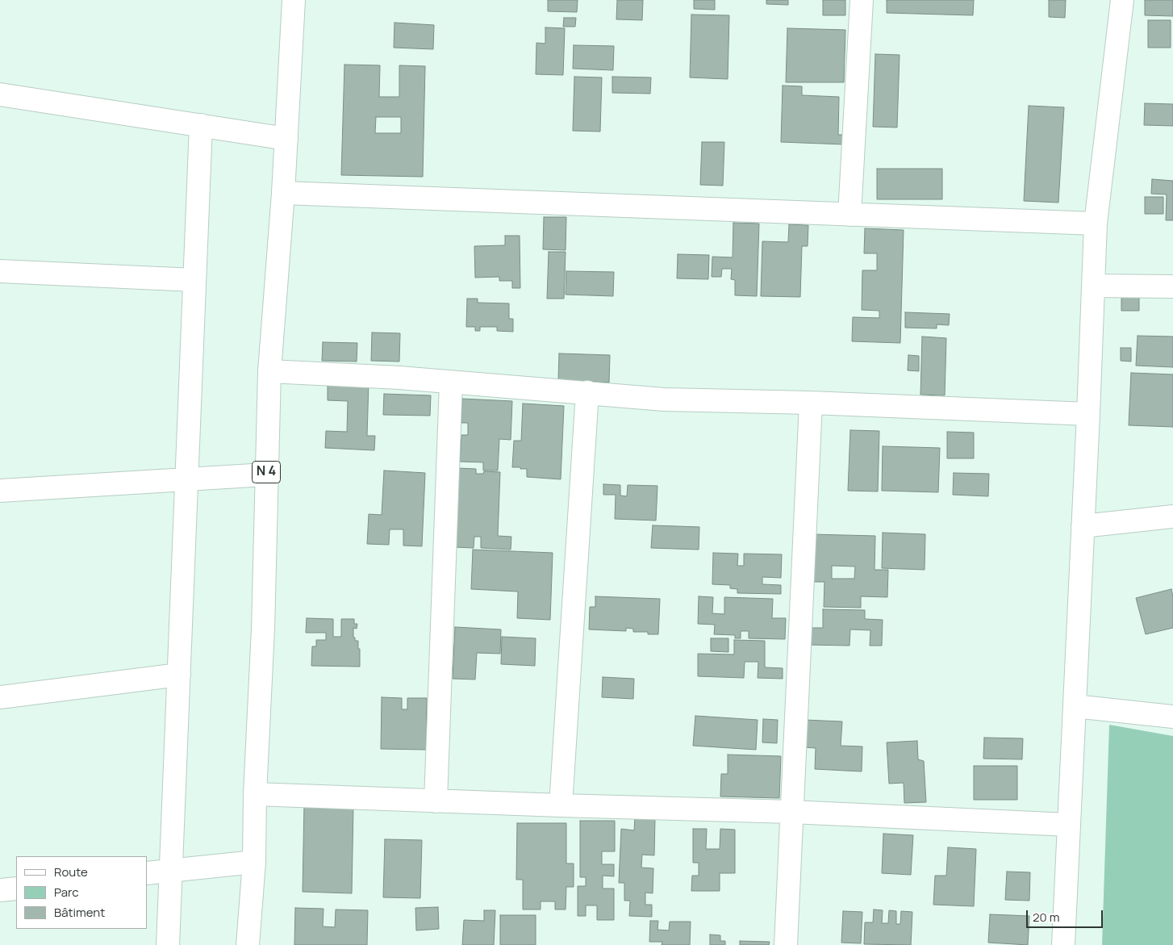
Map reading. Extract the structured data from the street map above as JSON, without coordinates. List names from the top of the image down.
{
  "streets": {
    "street": ["N 4"]
  },
  "legend": ["Route", "Parc", "Bâtiment"],
  "scale_bar": "20 m"
}
